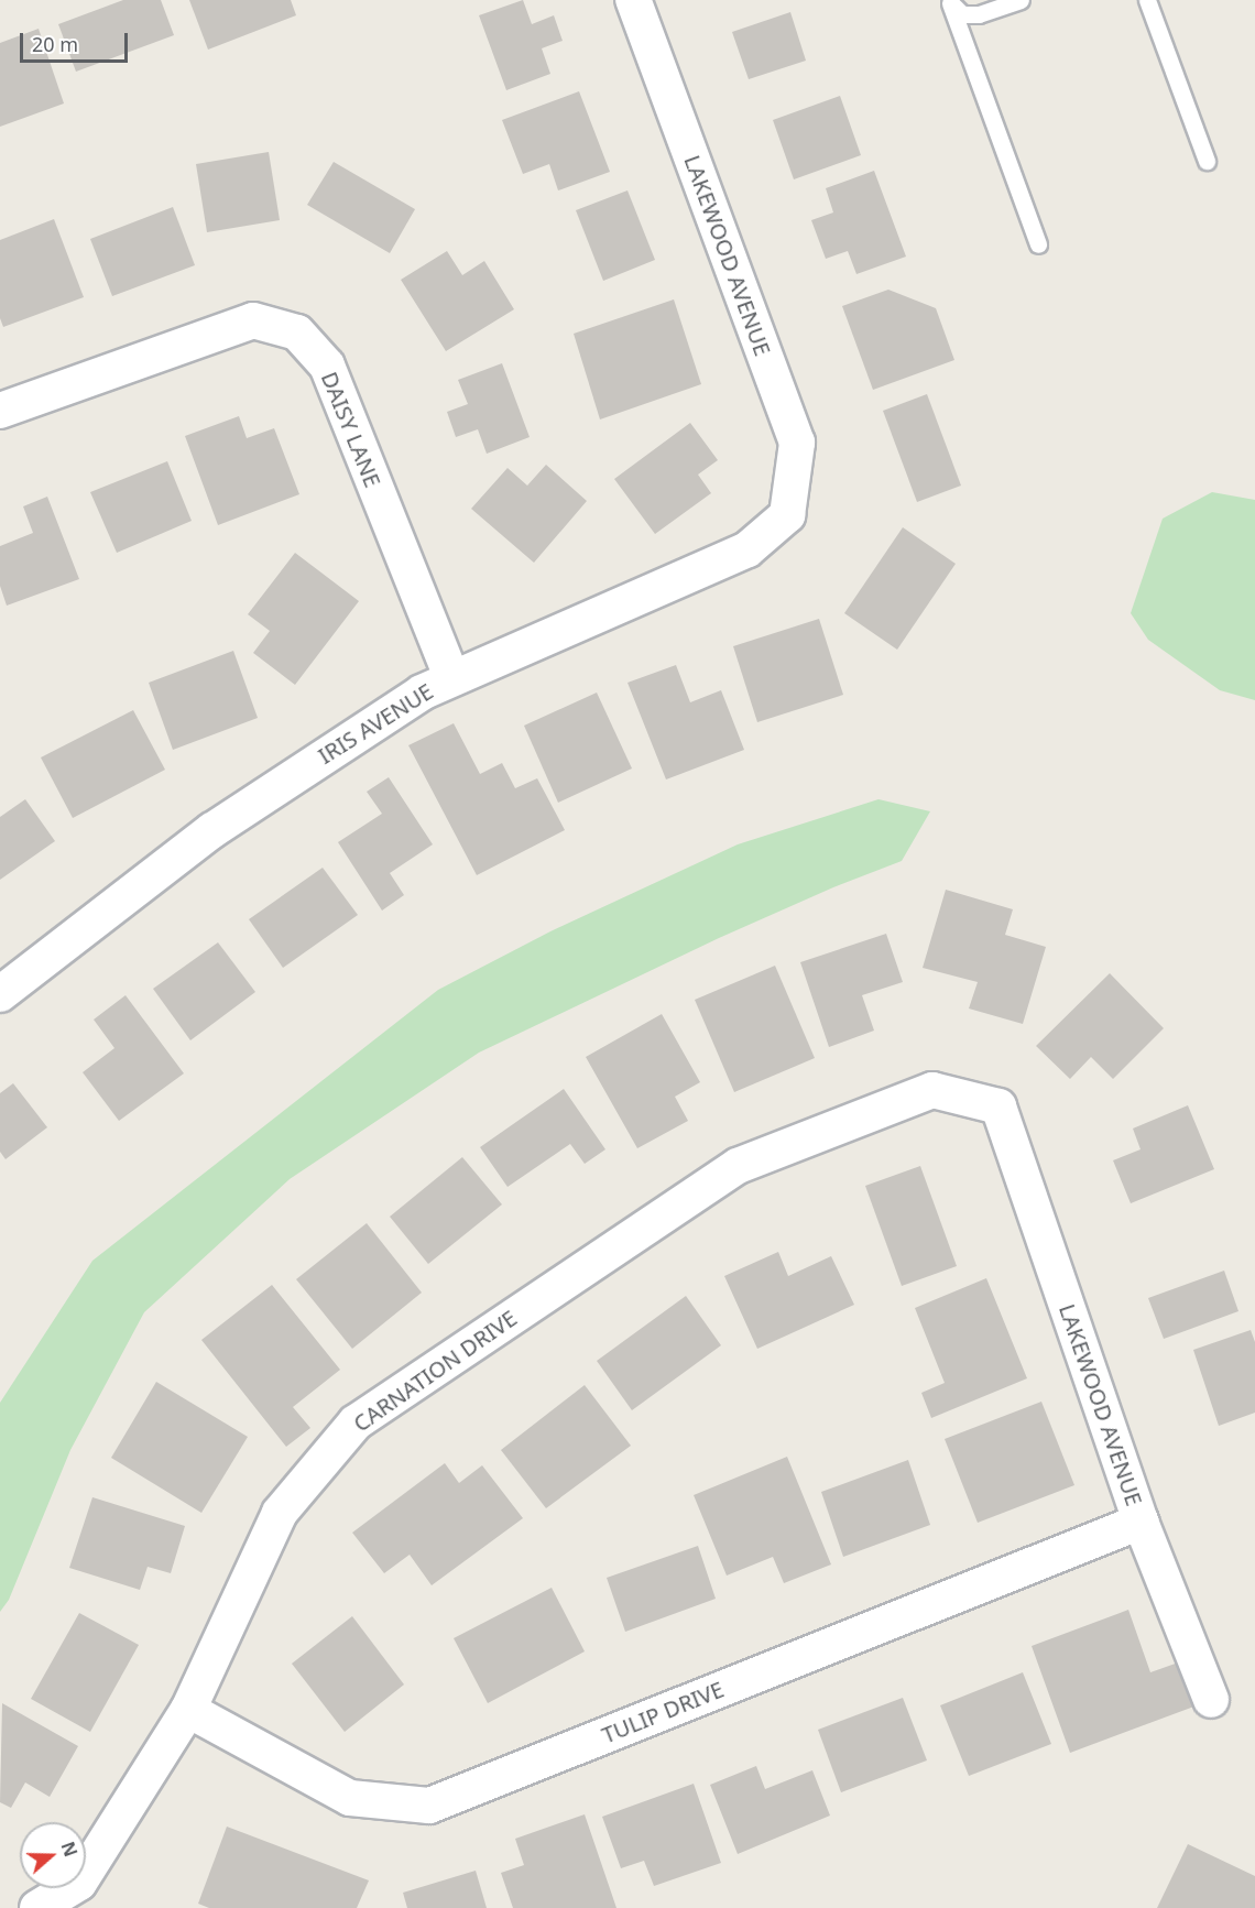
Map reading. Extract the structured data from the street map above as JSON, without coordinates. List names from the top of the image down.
{
  "streets": {
    "street": [
      "LAKEWOOD AVENUE",
      "DAISY LANE",
      "IRIS AVENUE",
      "CARNATION DRIVE",
      "TULIP DRIVE"
    ]
  },
  "crossings": [
    ["LAKEWOOD AVENUE", "IRIS AVENUE"],
    ["LAKEWOOD AVENUE", "CARNATION DRIVE"],
    ["LAKEWOOD AVENUE", "TULIP DRIVE"],
    ["DAISY LANE", "IRIS AVENUE"],
    ["CARNATION DRIVE", "TULIP DRIVE"]
  ],
  "scale_bar": "20 m",
  "north": "right"
}
